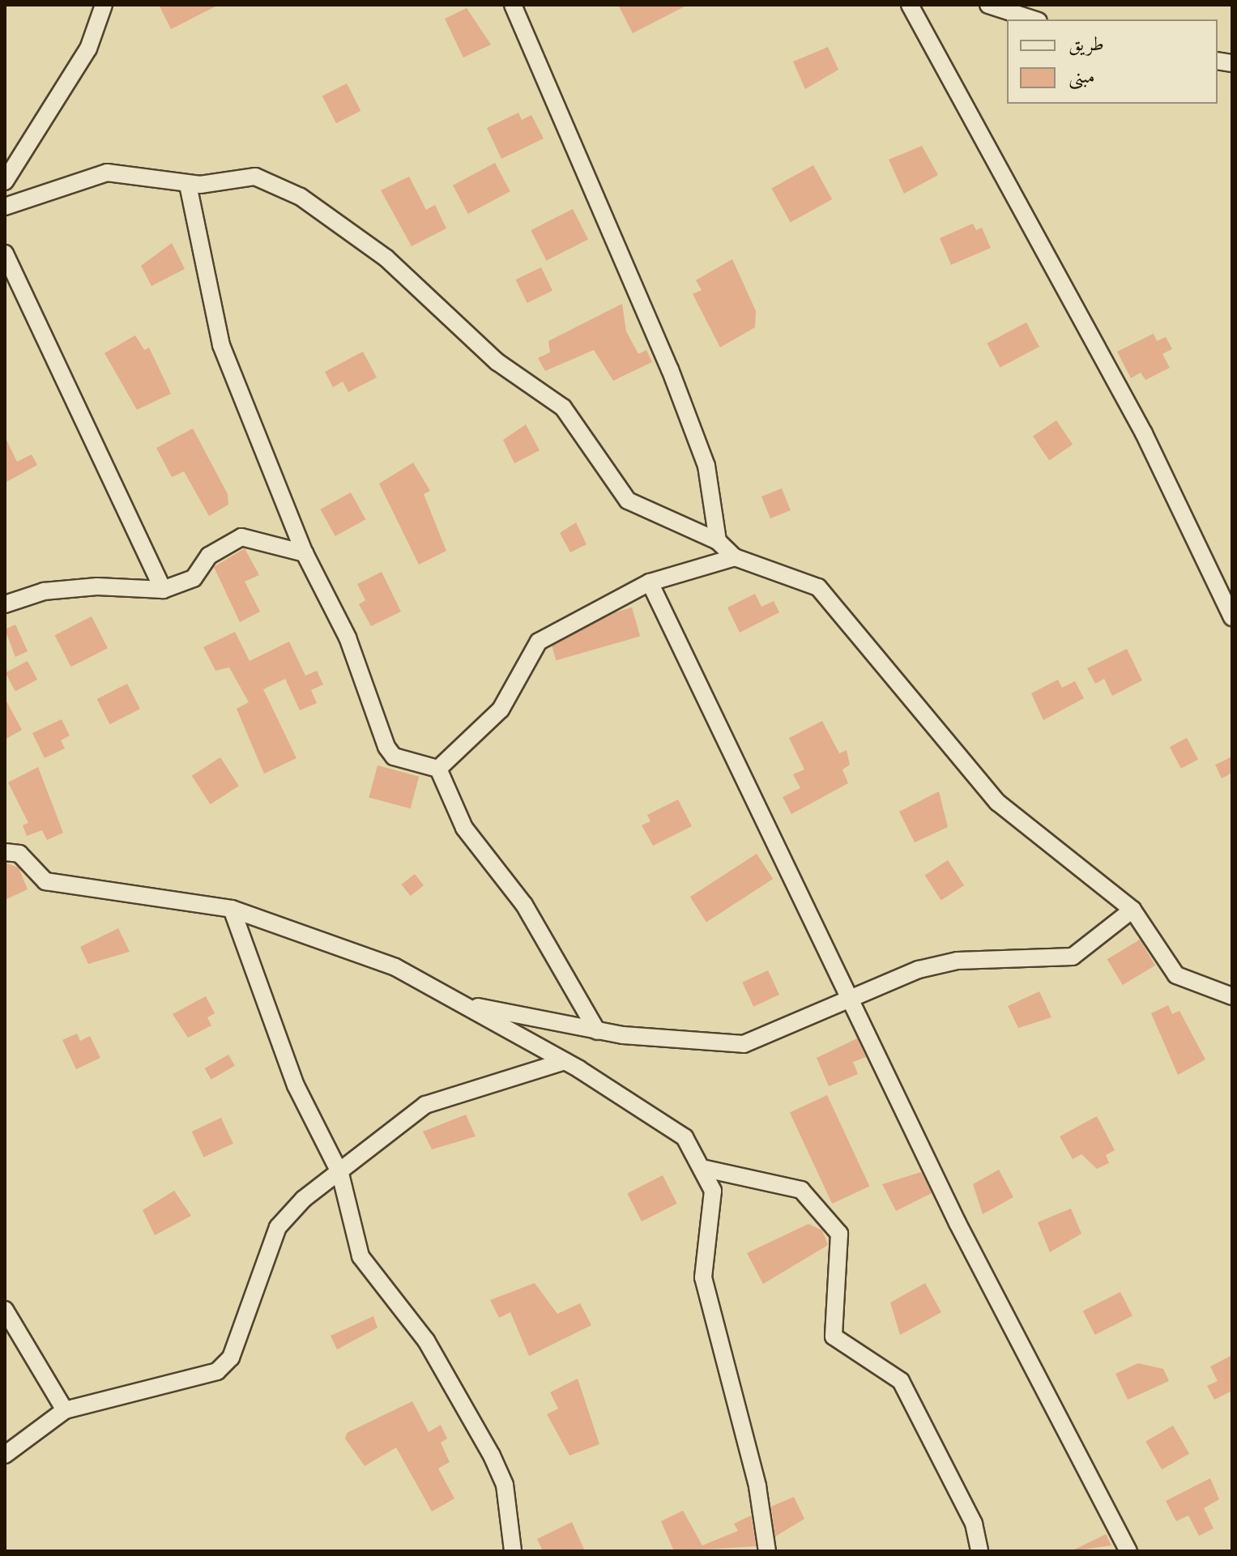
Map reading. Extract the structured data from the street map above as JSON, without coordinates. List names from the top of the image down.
{
  "legend": ["طريق", "مبنى"]
}
